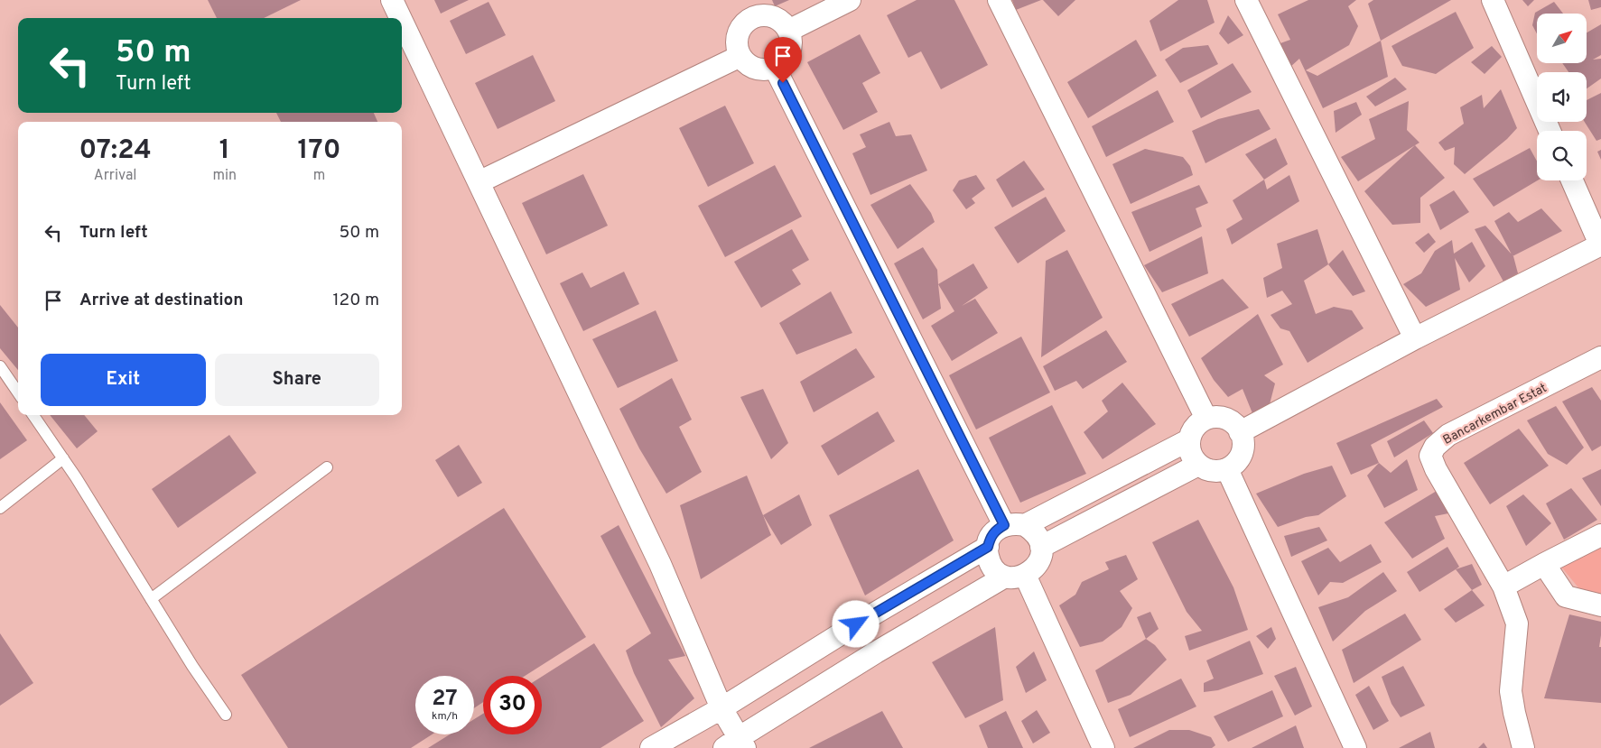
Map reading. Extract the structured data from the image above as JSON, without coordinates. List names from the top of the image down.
{
  "streets": {
    "street": ["Bancarkembar Estat"]
  },
  "north": "top right",
  "page": {
    "turn": ["50 m", "Turn left"],
    "eta": [
      "07:24",
      "Arrival",
      "1",
      "min",
      "170",
      "m"
    ],
    "list": [
      {
        "name": "Turn left",
        "value": "50 m"
      },
      {
        "name": "Arrive at destination",
        "value": "120 m"
      }
    ],
    "buttons": ["Exit", "Share"],
    "speed": "27 km/h",
    "limit": "30"
  }
}
